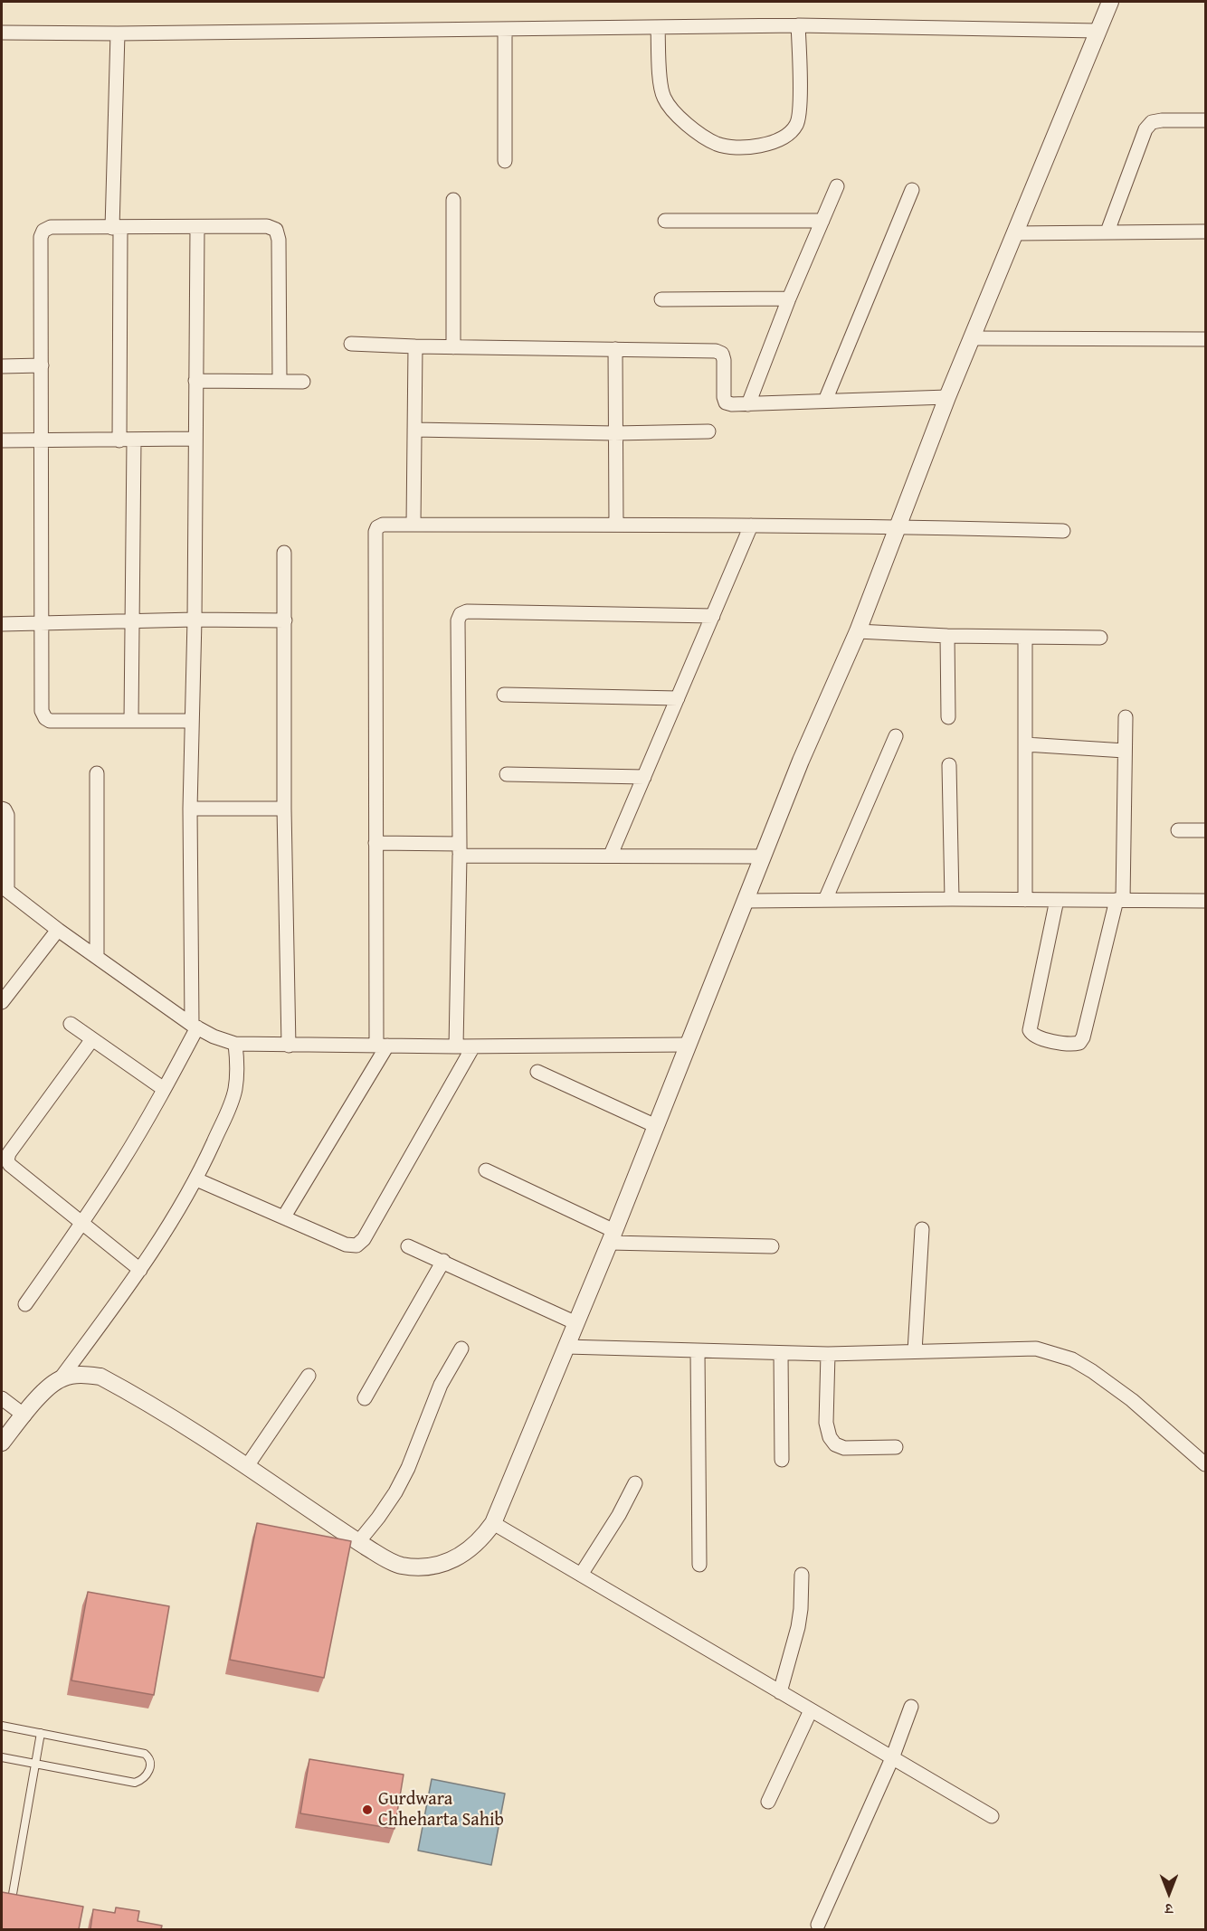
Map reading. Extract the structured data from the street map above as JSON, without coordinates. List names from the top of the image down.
{
  "places": ["Gurdwara Chheharta Sahib"],
  "north": "bottom"
}
